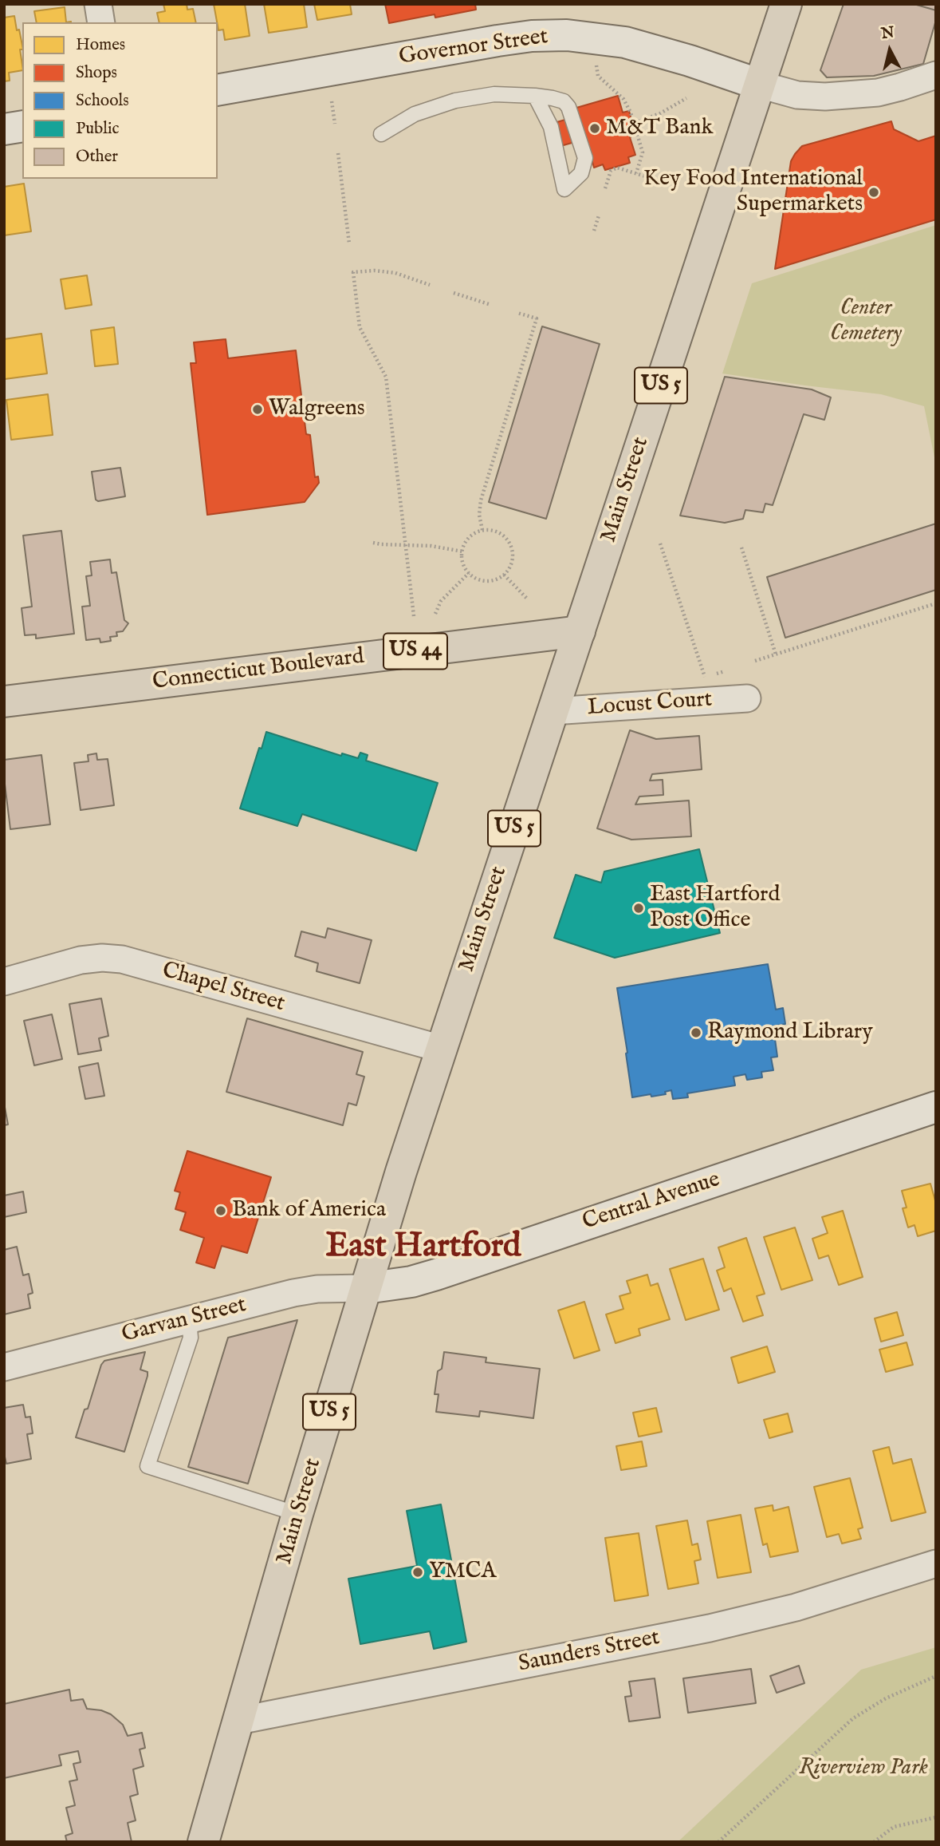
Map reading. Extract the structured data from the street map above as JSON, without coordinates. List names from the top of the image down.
{
  "streets": {
    "main road": [
      "US 5",
      "Main Street",
      "US 44",
      "Connecticut Boulevard"
    ],
    "street": [
      "Governor Street",
      "Locust Court",
      "Chapel Street",
      "Central Avenue",
      "Garvan Street",
      "Saunders Street"
    ]
  },
  "crossings": [
    ["Governor Street", "Main Street"],
    ["Main Street", "Connecticut Boulevard"],
    ["Main Street", "Locust Court"],
    ["Main Street", "Chapel Street"],
    ["Main Street", "Central Avenue"],
    ["Main Street", "Garvan Street"],
    ["Main Street", "Saunders Street"],
    ["Central Avenue", "Garvan Street"]
  ],
  "districts": ["East Hartford"],
  "parks": ["Center Cemetery", "Riverview Park"],
  "places": [
    "M&T Bank",
    "Key Food International Supermarkets",
    "Walgreens",
    "East Hartford Post Office",
    "Raymond Library",
    "Bank of America",
    "YMCA"
  ],
  "legend": [
    "Homes",
    "Shops",
    "Schools",
    "Public",
    "Other"
  ],
  "north": "top"
}
